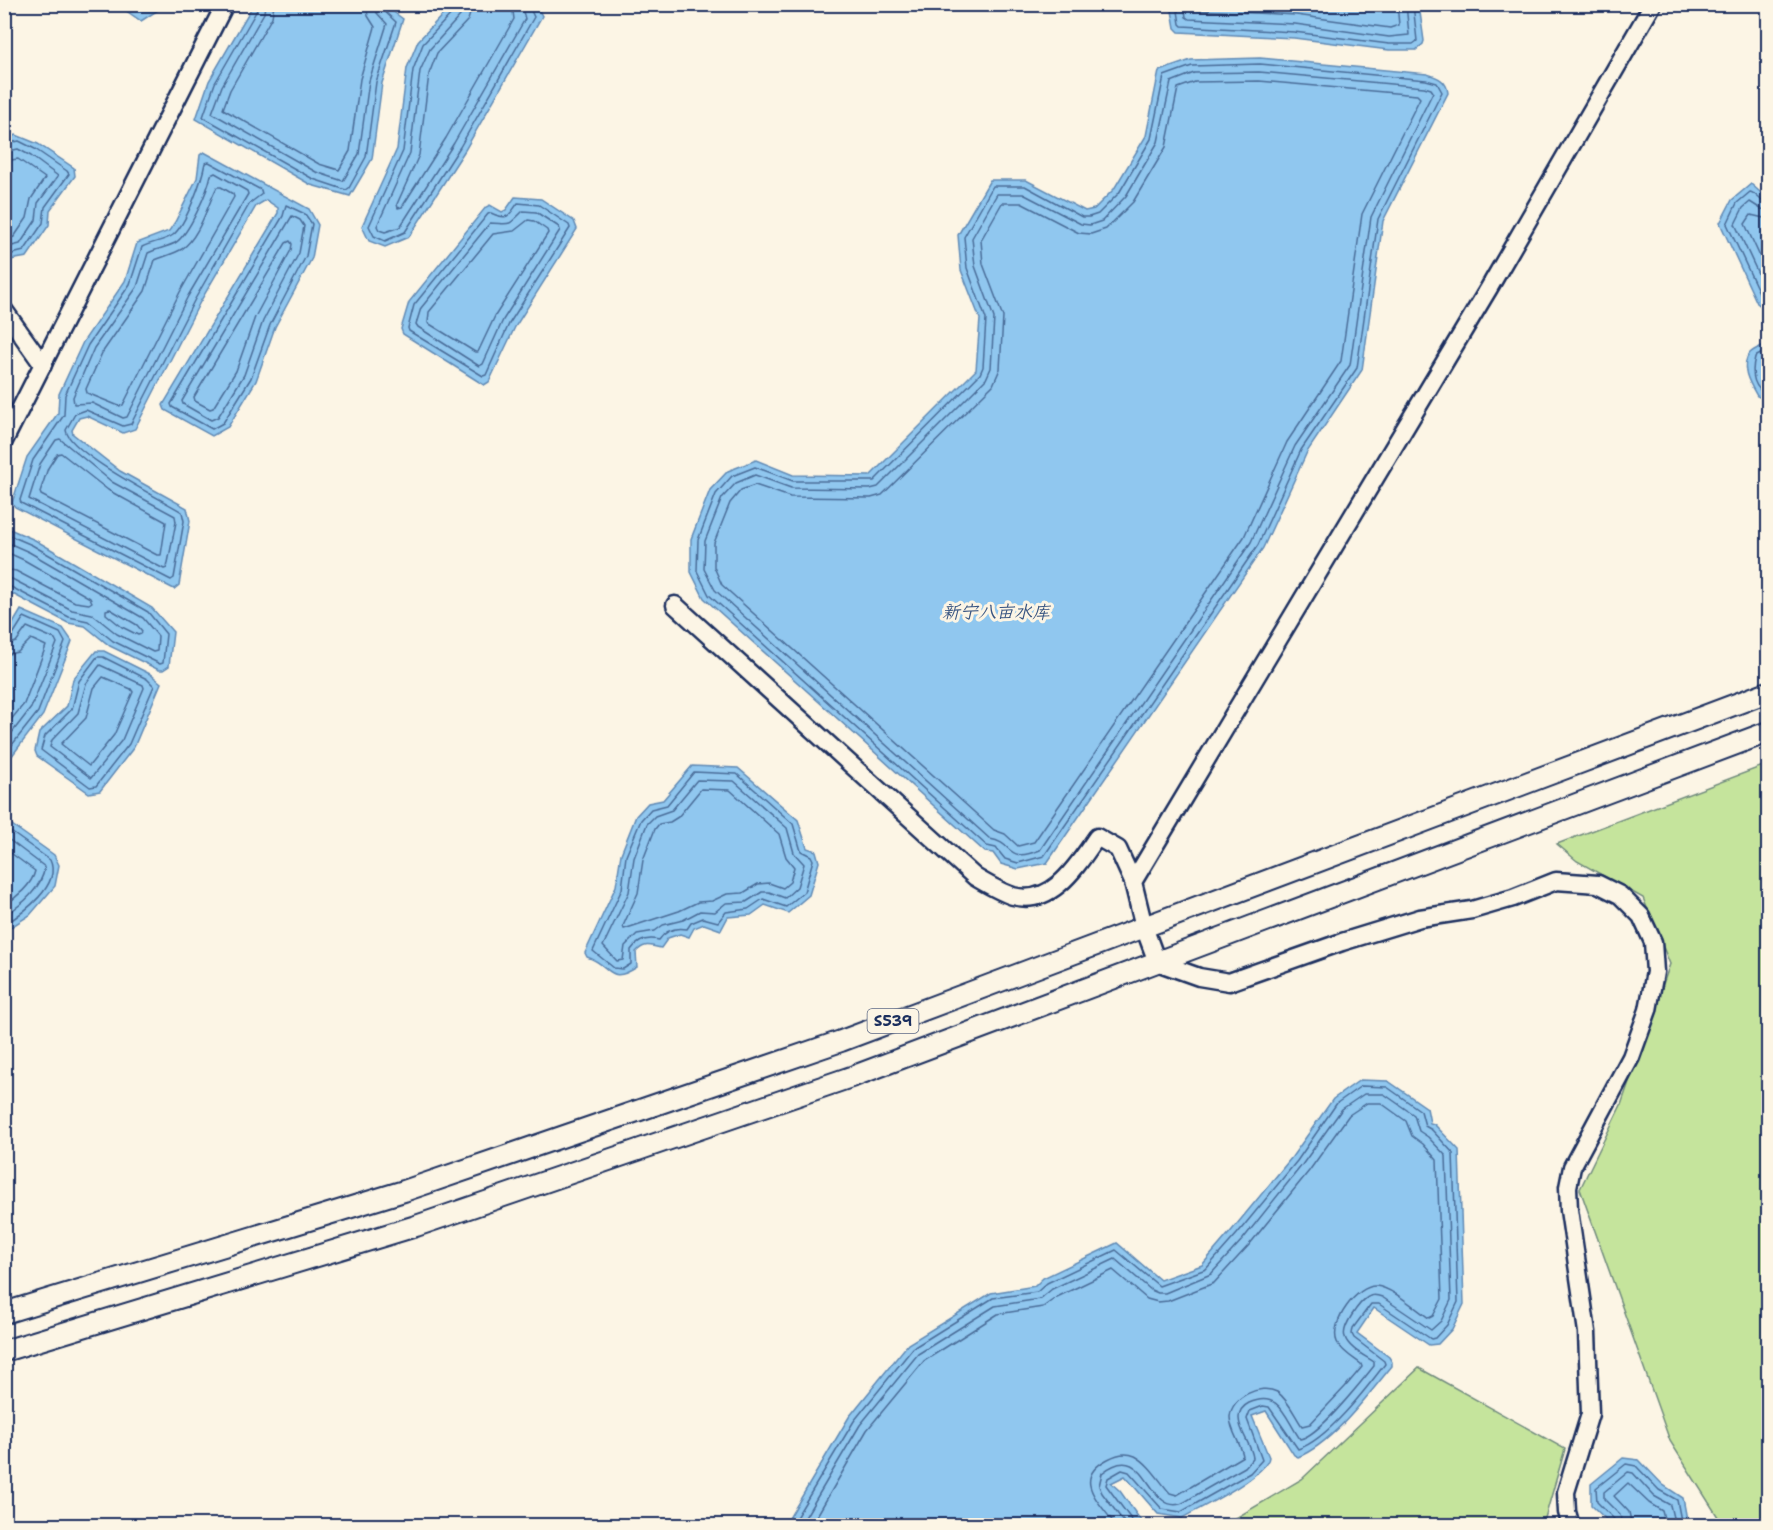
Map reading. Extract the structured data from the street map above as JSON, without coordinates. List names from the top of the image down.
{
  "streets": {
    "main road": ["S539"]
  },
  "water": ["新宁八亩水库"]
}
